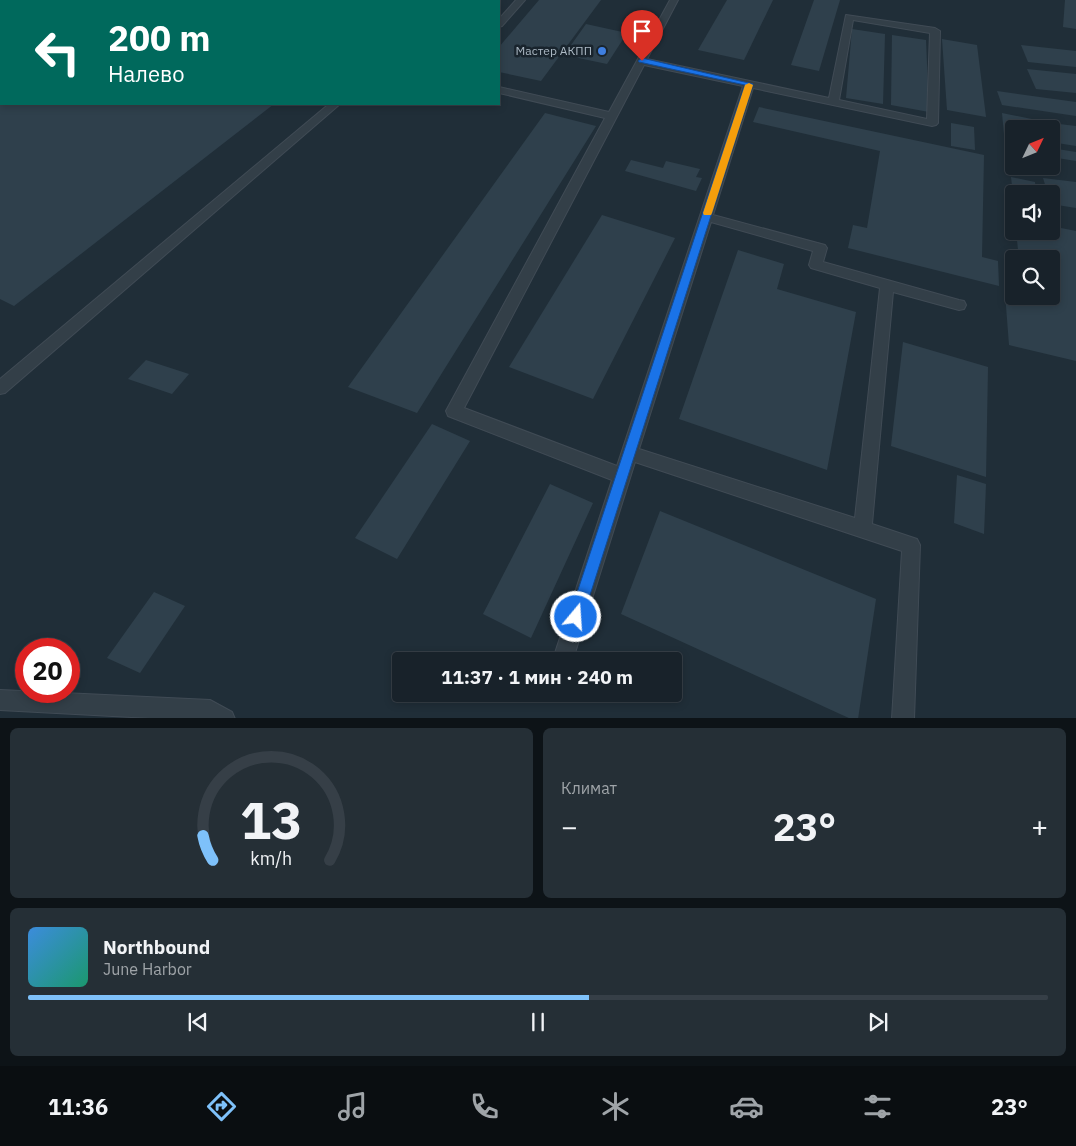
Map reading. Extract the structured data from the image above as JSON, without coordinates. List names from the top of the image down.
{
  "places": ["Мастер АКПП"],
  "north": "top right",
  "page": {
    "turn": ["200 m", "Налево"],
    "limit": "20",
    "trip": "11:37 · 1 мин · 240 m",
    "tile": "Климат",
    "heat": ["−", "23°", "+"],
    "song": ["Northbound", "June Harbor"],
    "tabs": ["11:36", "23°"],
    "gauge": ["13", "km/h"]
  }
}
